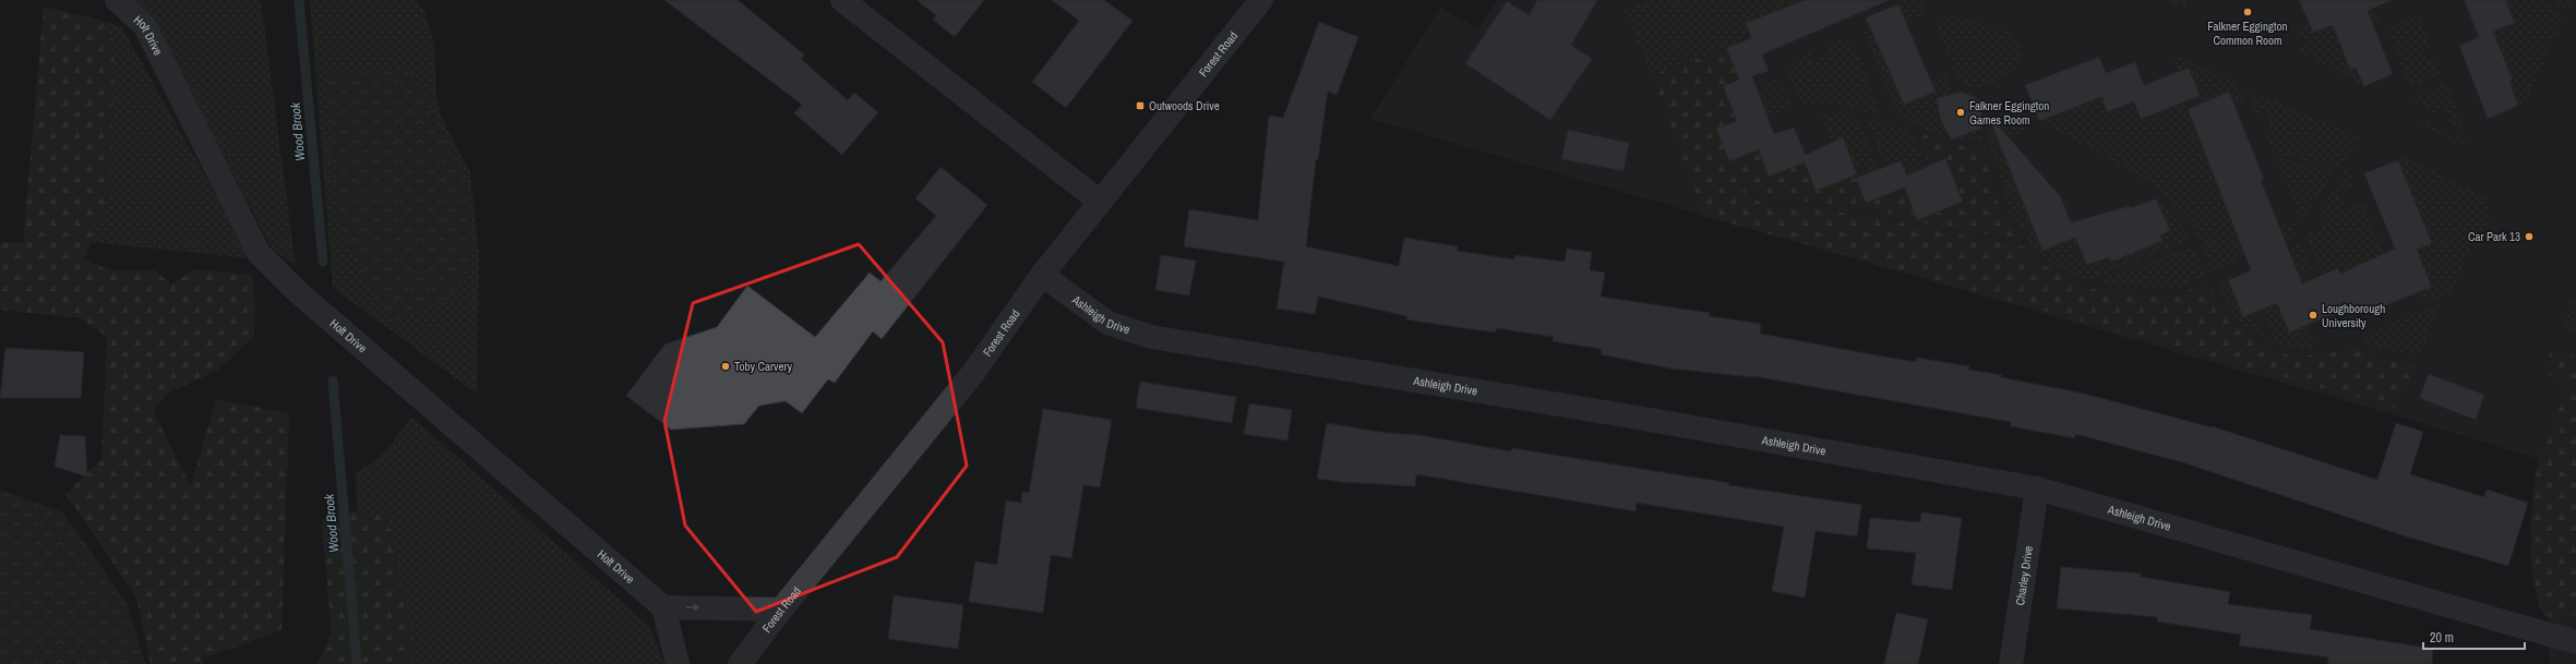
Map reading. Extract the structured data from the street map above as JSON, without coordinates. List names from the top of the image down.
{
  "streets": {
    "street": [
      "Holt Drive",
      "Forest Road",
      "Ashleigh Drive",
      "Charley Drive"
    ]
  },
  "crossings": [
    ["Forest Road", "Ashleigh Drive"],
    ["Ashleigh Drive", "Charley Drive"]
  ],
  "water": ["Wood Brook"],
  "places": {
    "other": [
      "Falkner Eggington Common Room",
      "Falkner Eggington Games Room",
      "Car Park 13",
      "Loughborough University",
      "Toby Carvery"
    ],
    "transit": ["Outwoods Drive"]
  },
  "scale_bar": "20 m"
}
